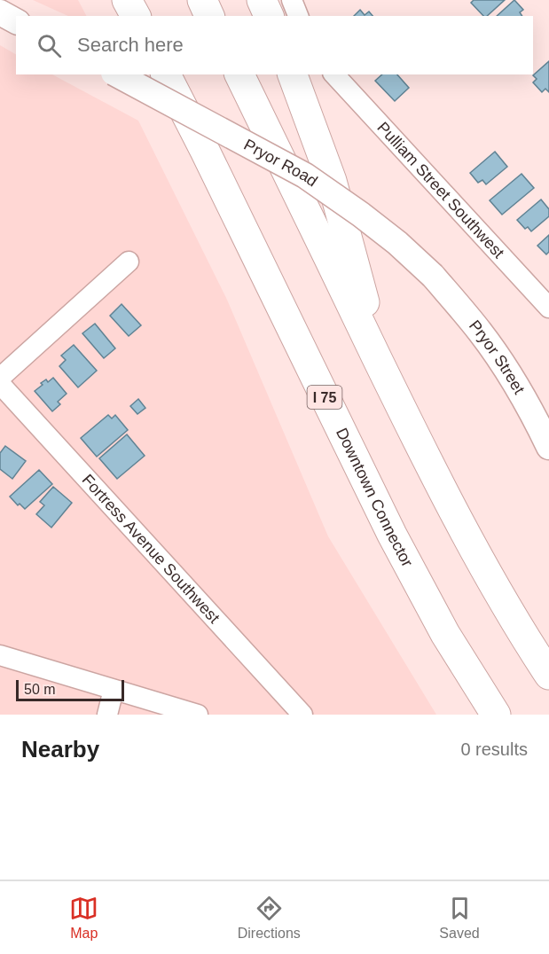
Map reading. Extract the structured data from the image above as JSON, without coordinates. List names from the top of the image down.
{
  "streets": {
    "highway": ["I 75", "Downtown Connector"],
    "main road": ["Pryor Road", "Pryor Street"],
    "street": ["Pulliam Street Southwest", "Fortress Avenue Southwest"]
  },
  "crossings": [
    ["Pryor Road", "Pryor Street"]
  ],
  "scale_bar": "50 m",
  "page": {
    "search": "Search here",
    "scale": "50 m",
    "heading": ["Nearby", "0 results"],
    "nav": ["Map", "Directions", "Saved"]
  }
}
